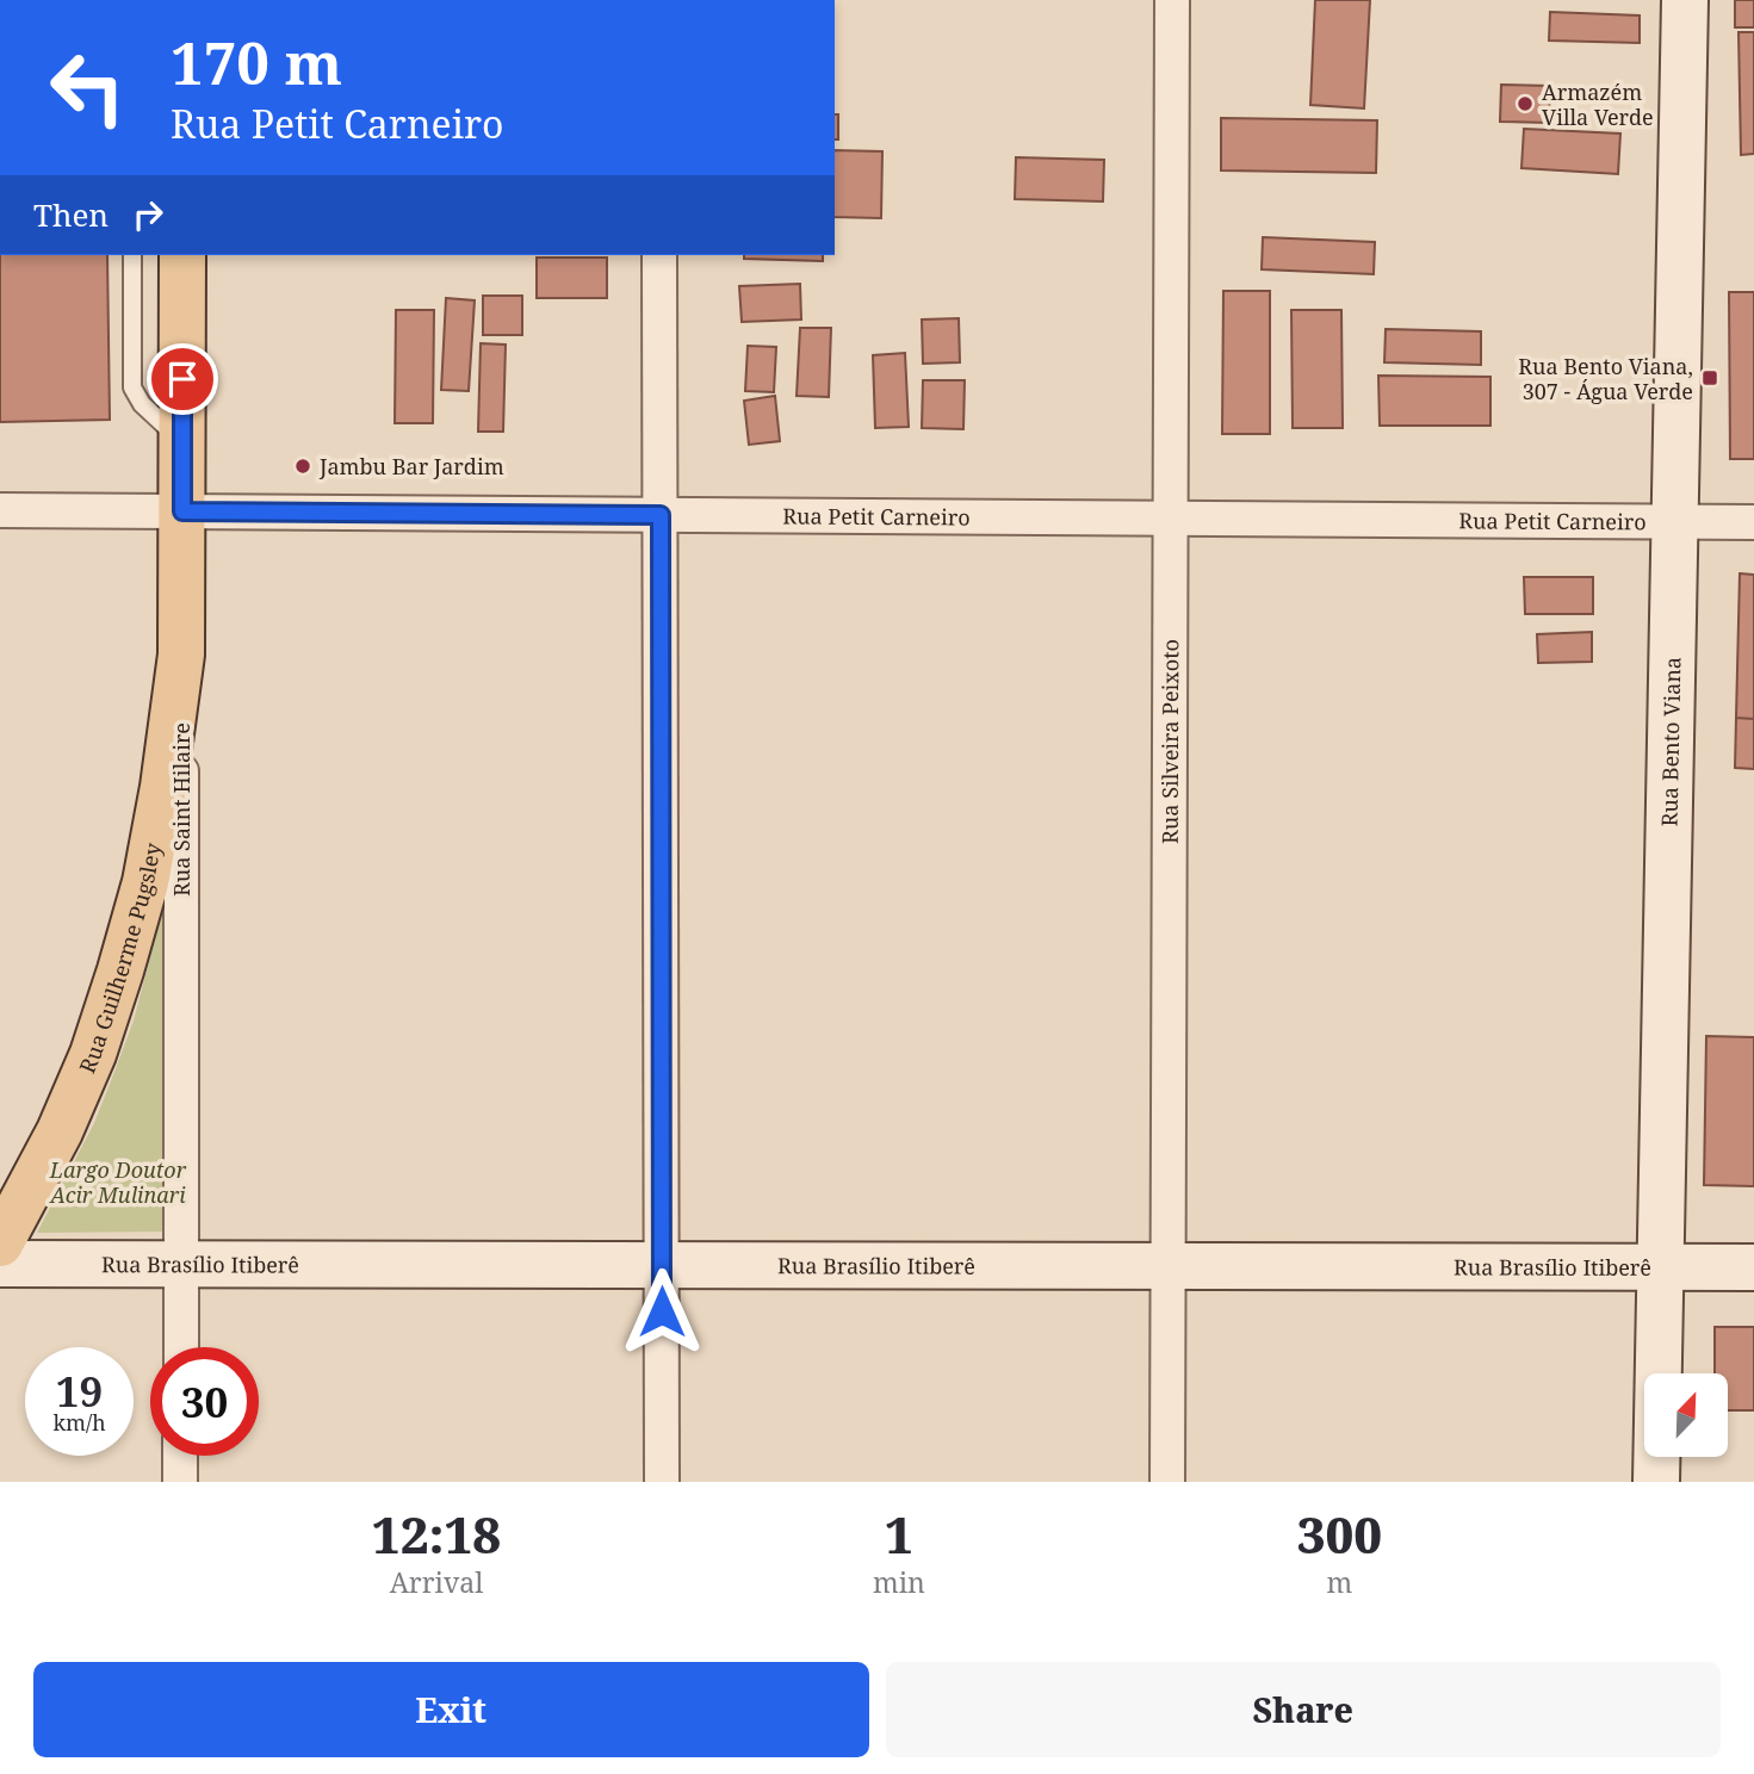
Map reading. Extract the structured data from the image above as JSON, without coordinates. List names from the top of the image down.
{
  "streets": {
    "main road": [
      "Rua Bento Viana",
      "Rua Saint Hilaire",
      "Rua Guilherme Pugsley",
      "Rua Brasílio Itiberê"
    ],
    "street": ["Rua Petit Carneiro", "Rua Silveira Peixoto"]
  },
  "crossings": [
    ["Rua Petit Carneiro", "Rua Silveira Peixoto"],
    ["Rua Petit Carneiro", "Rua Bento Viana"],
    ["Rua Petit Carneiro", "Rua Saint Hilaire"],
    ["Rua Silveira Peixoto", "Rua Brasílio Itiberê"],
    ["Rua Bento Viana", "Rua Brasílio Itiberê"],
    ["Rua Saint Hilaire", "Rua Guilherme Pugsley"],
    ["Rua Saint Hilaire", "Rua Brasílio Itiberê"]
  ],
  "parks": ["Largo Doutor Acir Mulinari"],
  "places": {
    "other": ["Armazém Villa Verde", "Jambu Bar Jardim"],
    "transit": ["Rua Bento Viana, 307 - Água Verde"]
  },
  "north": "top right",
  "page": {
    "turn": ["170 m", "Rua Petit Carneiro"],
    "then": "Then",
    "speed": "19 km/h",
    "limit": "30",
    "eta": [
      "12:18",
      "Arrival",
      "1",
      "min",
      "300",
      "m"
    ],
    "buttons": ["Exit", "Share"]
  }
}
